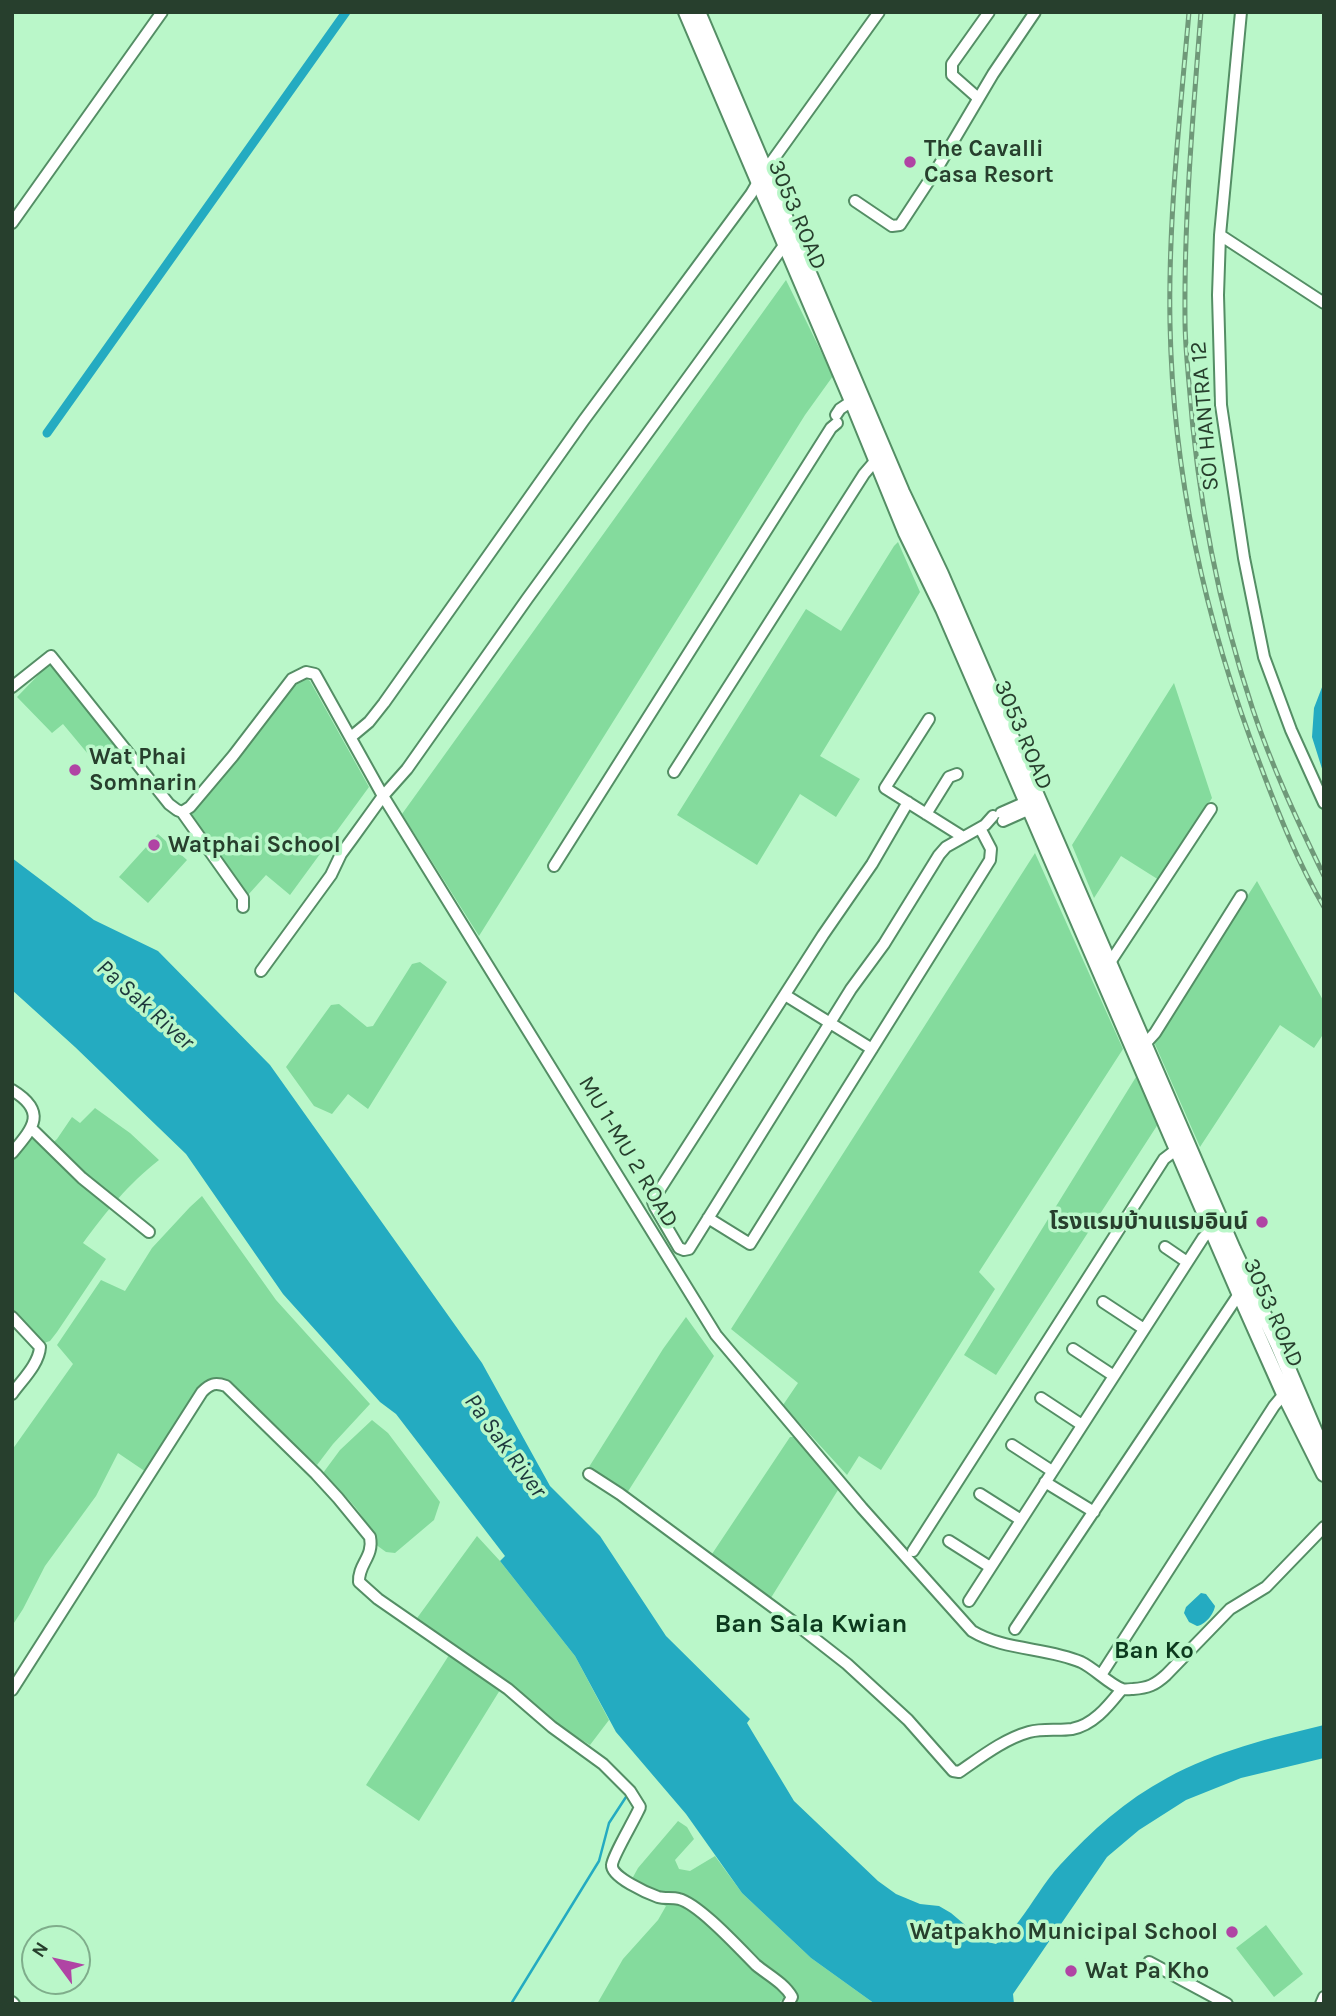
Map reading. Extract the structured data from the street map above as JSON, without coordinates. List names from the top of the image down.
{
  "streets": {
    "main road": ["3053 ROAD"],
    "street": ["SOI HANTRA 12", "MU 1-MU 2 ROAD"]
  },
  "districts": ["Ban Sala Kwian", "Ban Ko"],
  "water": ["Pa Sak River"],
  "places": [
    "The Cavalli Casa Resort",
    "Wat Phai Somnarin",
    "Watphai School",
    "โรงแรมบ้านแรมอินน์",
    "Watpakho Municipal School",
    "Wat Pa Kho"
  ],
  "north": "top left"
}
